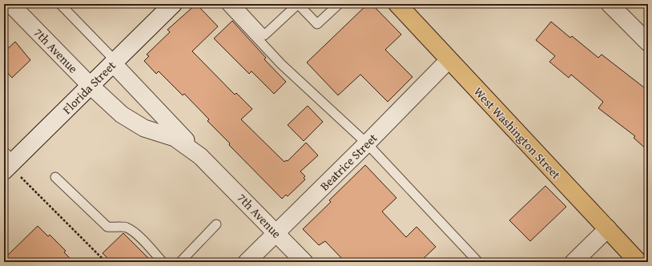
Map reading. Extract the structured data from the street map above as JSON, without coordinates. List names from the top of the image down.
{
  "streets": {
    "main road": ["West Washington Street"],
    "street": ["7th Avenue", "Florida Street", "Beatrice Street"]
  },
  "crossings": [
    ["7th Avenue", "Florida Street"],
    ["7th Avenue", "Beatrice Street"],
    ["West Washington Street", "Beatrice Street"]
  ]
}
